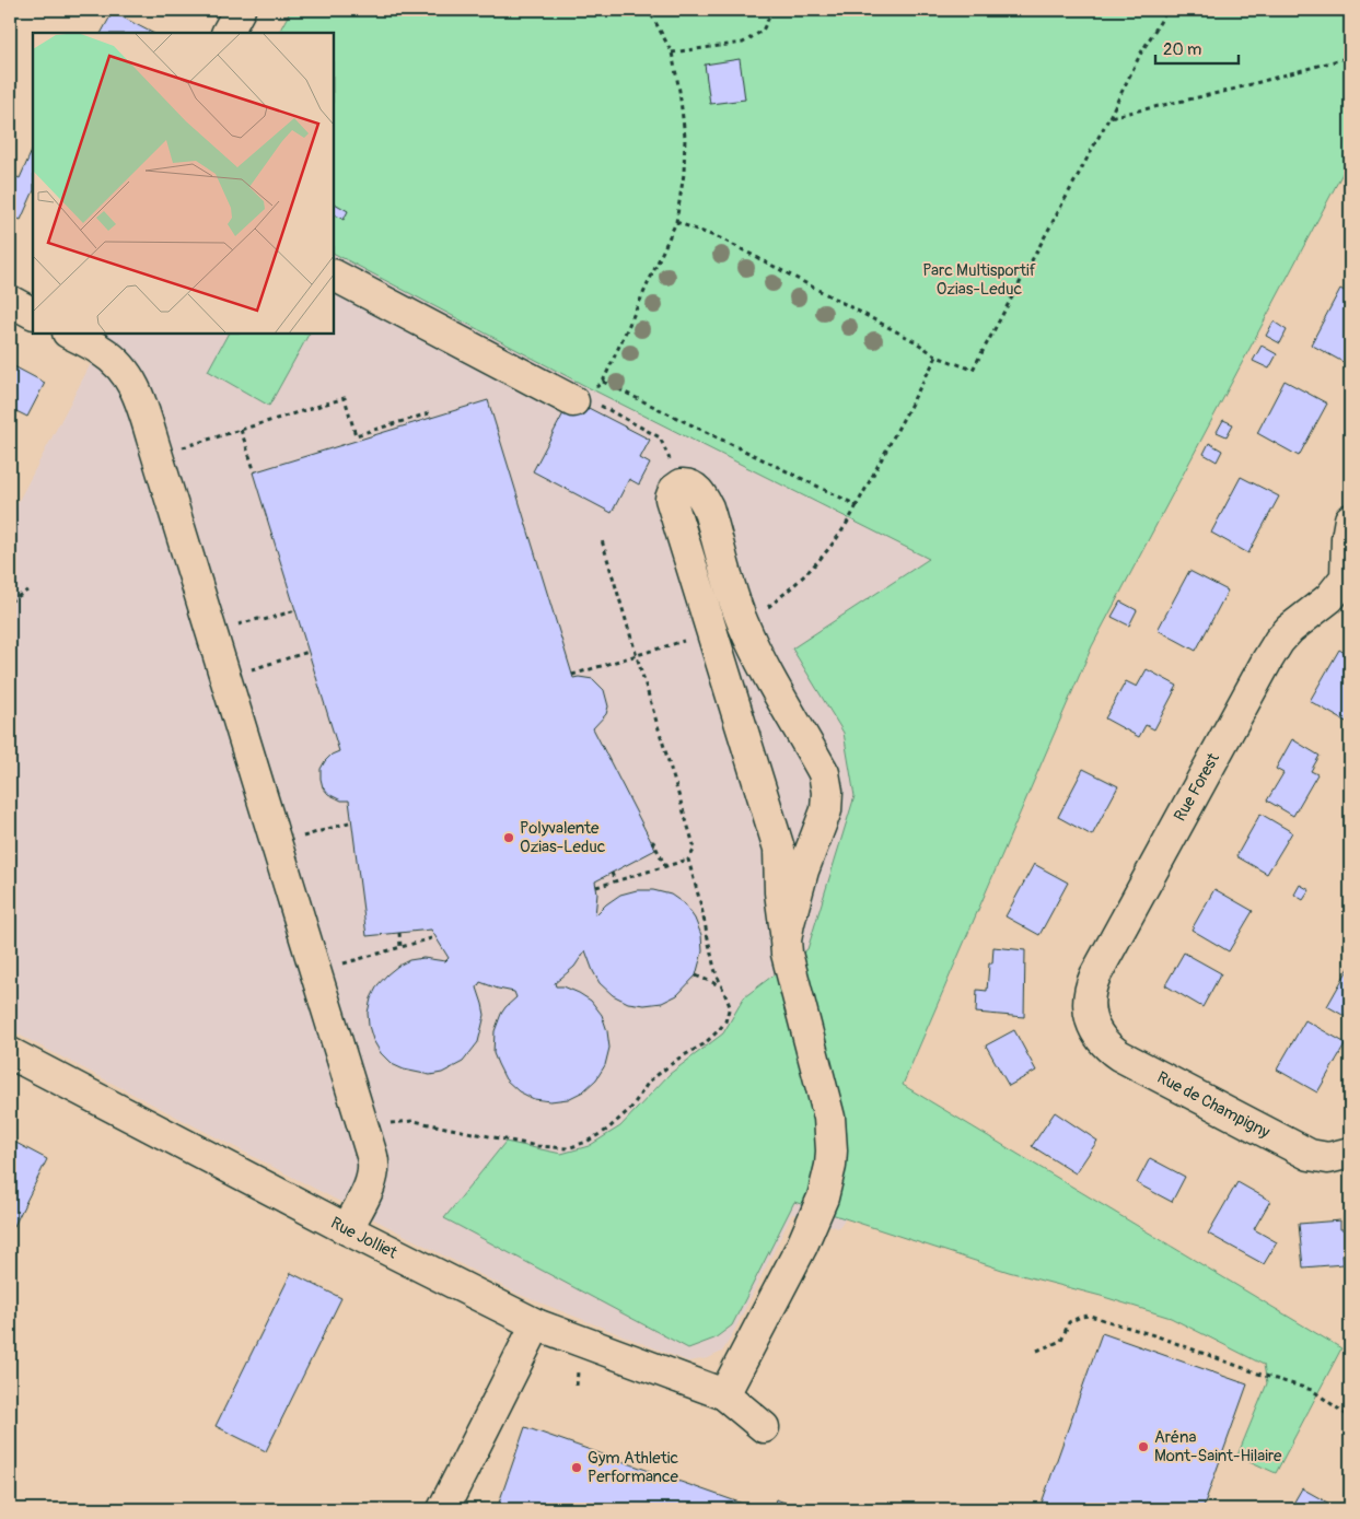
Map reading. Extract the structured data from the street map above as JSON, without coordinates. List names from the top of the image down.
{
  "streets": {
    "street": ["Rue Forest", "Rue de Champigny", "Rue Jolliet"]
  },
  "crossings": [
    ["Rue Forest", "Rue de Champigny"]
  ],
  "parks": ["Parc Multisportif Ozias-Leduc"],
  "places": ["Polyvalente Ozias-Leduc", "Aréna Mont-Saint-Hilaire", "Gym Athletic Performance"],
  "scale_bar": "20 m"
}
